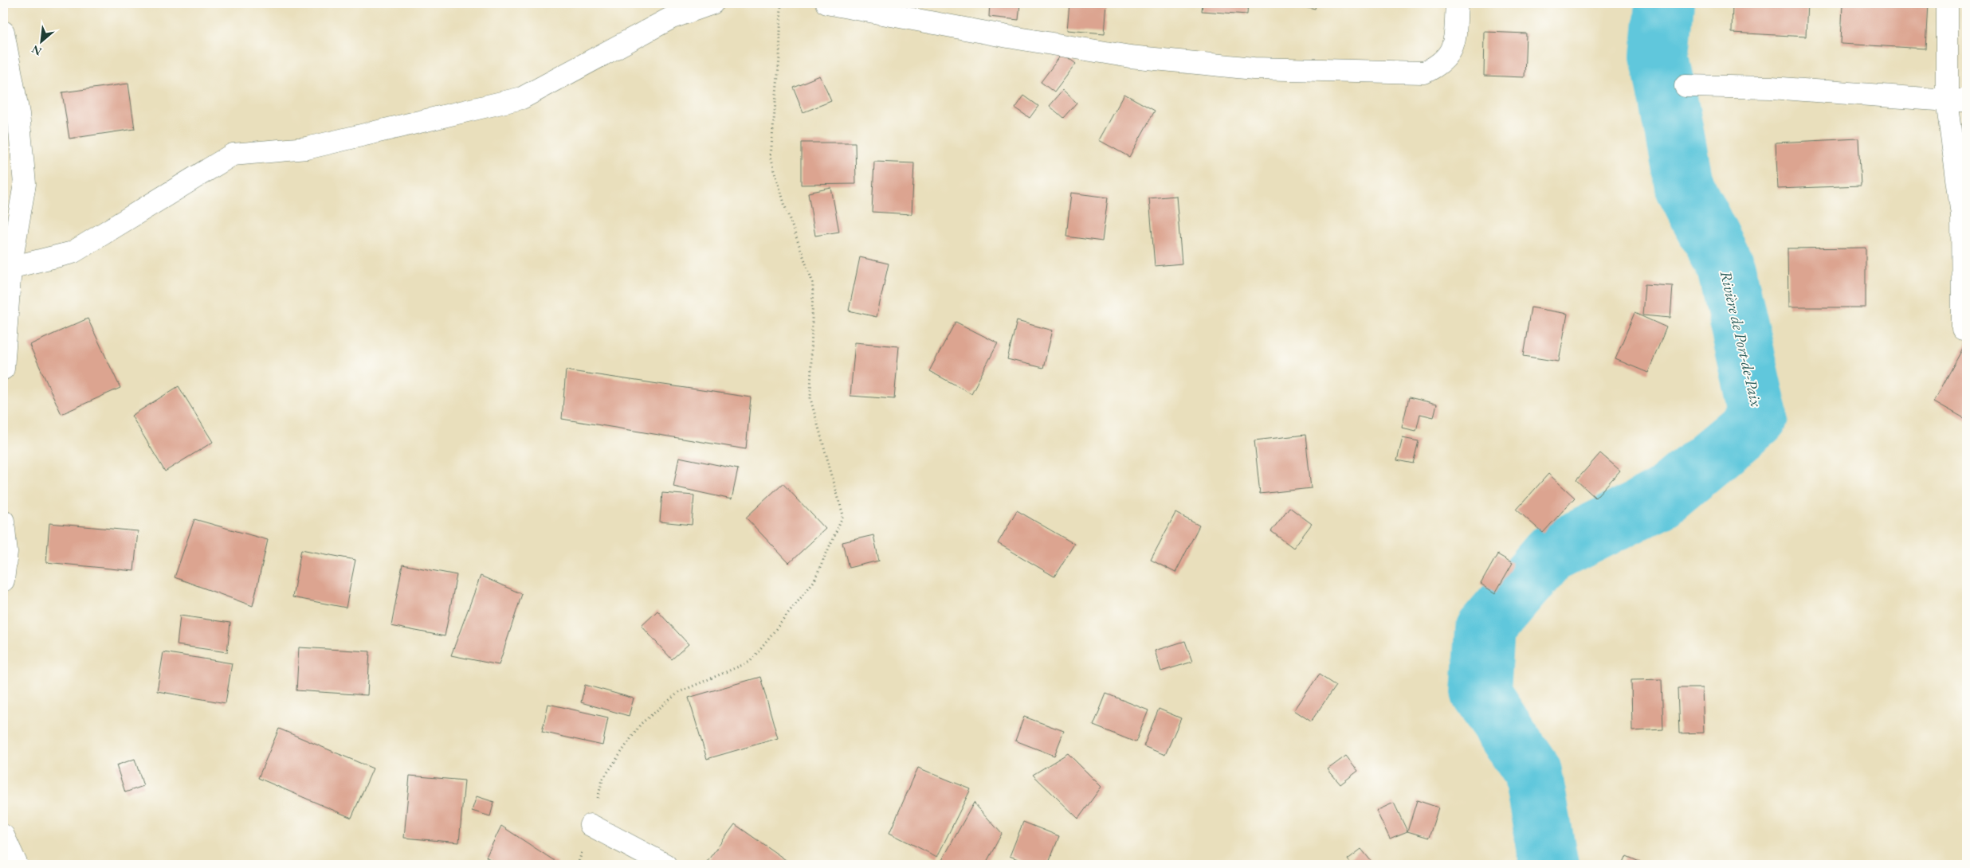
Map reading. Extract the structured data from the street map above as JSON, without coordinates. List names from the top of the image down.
{
  "water": ["Rivière de Port-de-Paix"],
  "north": "bottom left"
}
